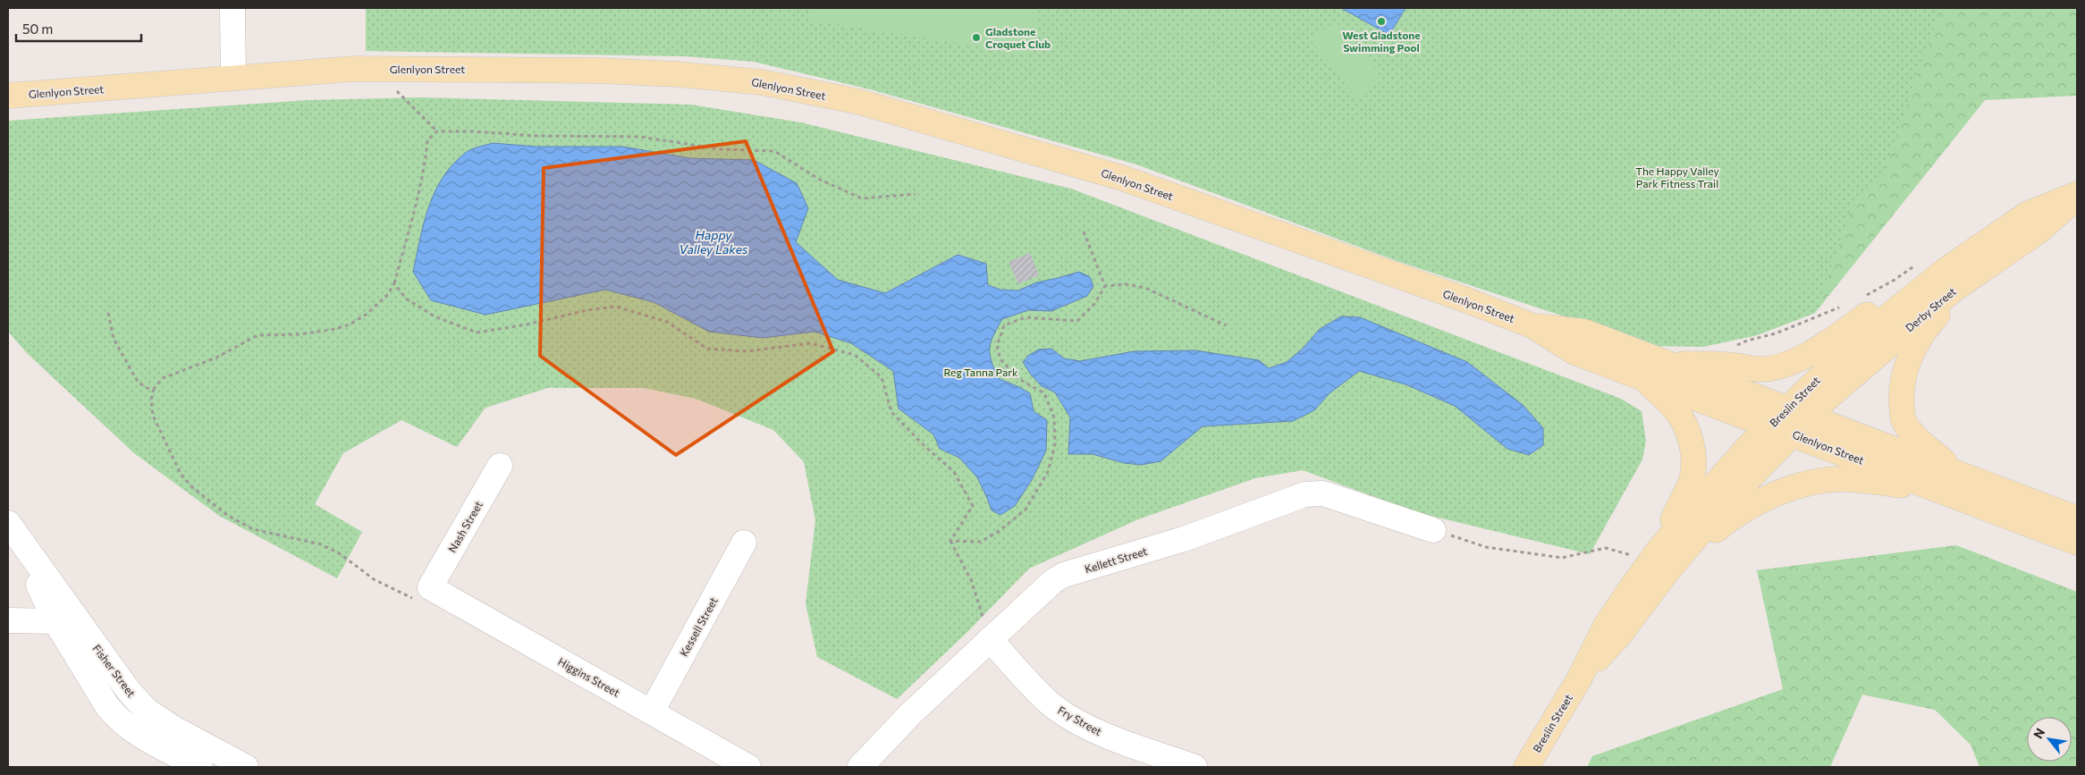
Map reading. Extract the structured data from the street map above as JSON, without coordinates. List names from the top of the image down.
{
  "streets": {
    "main road": ["Glenlyon Street", "Derby Street", "Breslin Street"],
    "street": [
      "Nash Street",
      "Kellett Street",
      "Kessell Street",
      "Fisher Street",
      "Higgins Street",
      "Fry Street"
    ]
  },
  "crossings": [
    ["Glenlyon Street", "Derby Street"],
    ["Glenlyon Street", "Breslin Street"],
    ["Derby Street", "Breslin Street"],
    ["Nash Street", "Higgins Street"],
    ["Kellett Street", "Fry Street"],
    ["Kessell Street", "Higgins Street"]
  ],
  "water": ["Happy Valley Lakes"],
  "parks": ["The Happy Valley Park Fitness Trail", "Reg Tanna Park"],
  "places": ["West Gladstone Swimming Pool", "Gladstone Croquet Club"],
  "scale_bar": "50 m",
  "north": "top left"
}
